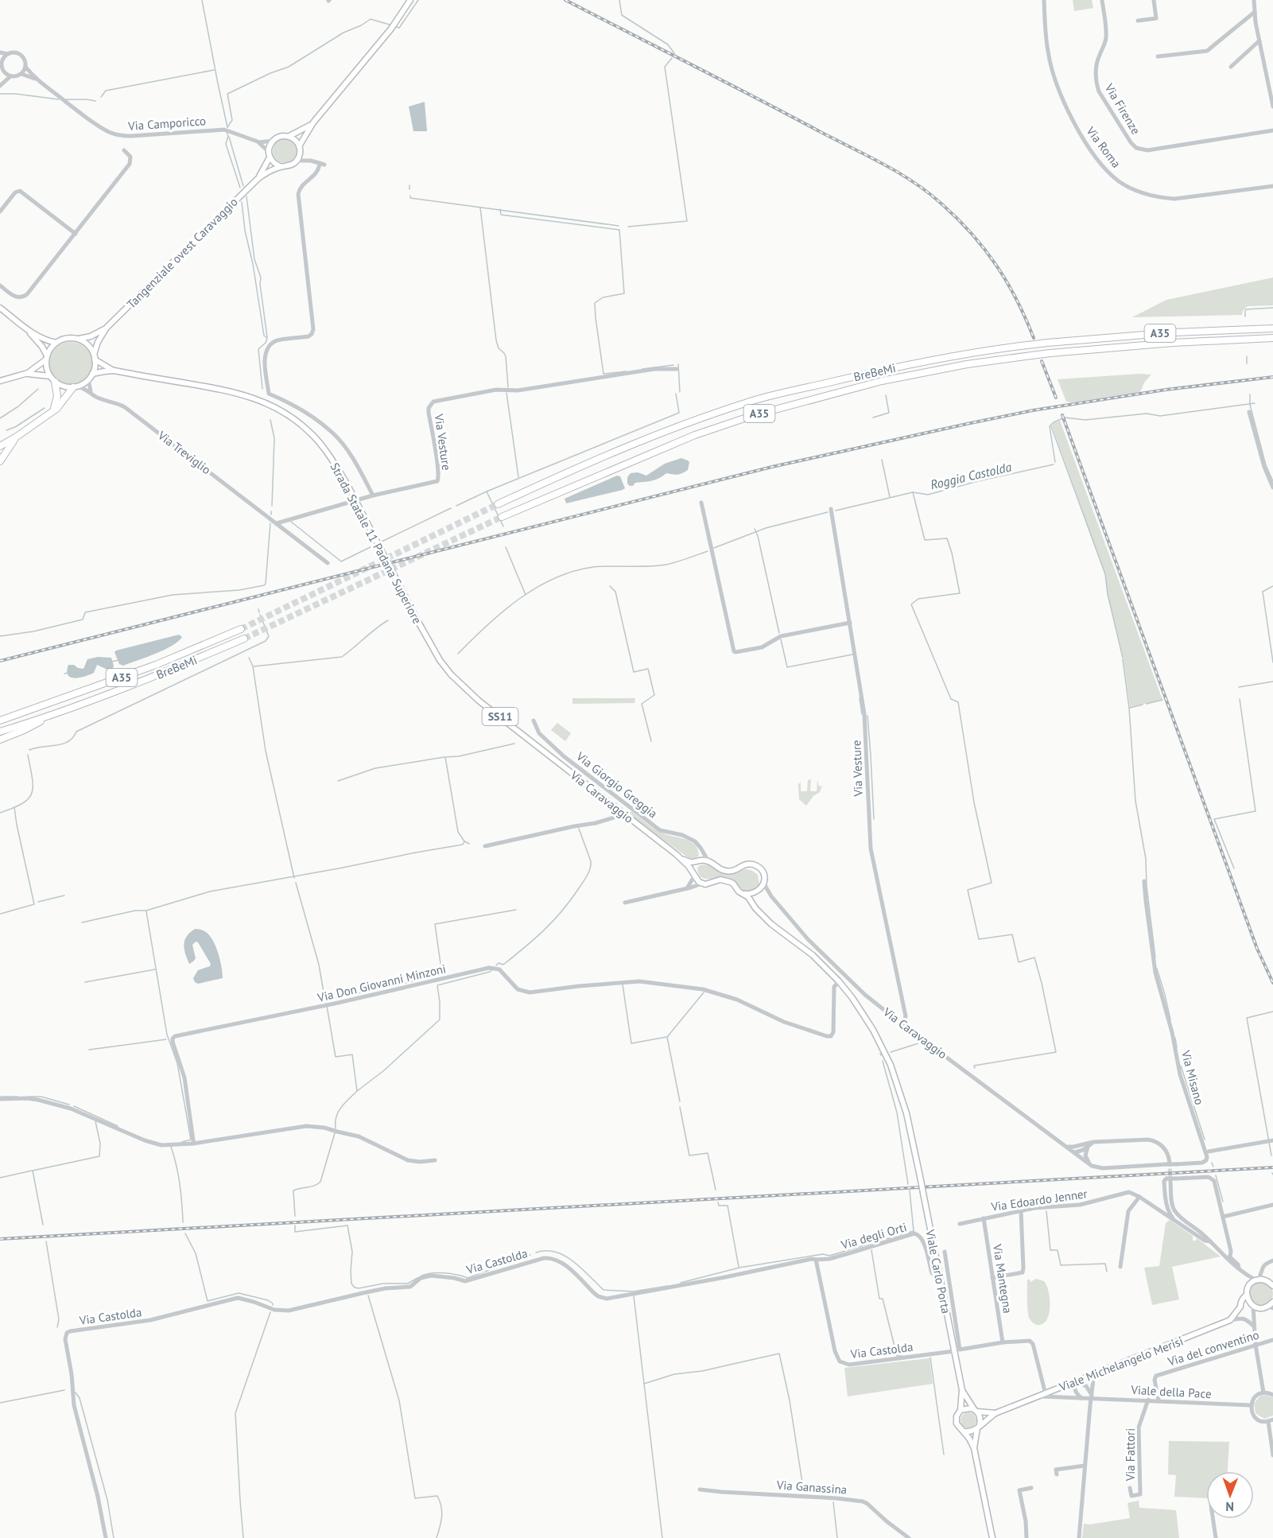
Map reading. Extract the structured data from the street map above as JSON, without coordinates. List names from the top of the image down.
{
  "streets": {
    "highway": ["A35", "BreBeMi"],
    "main road": [
      "Tangenziale ovest Caravaggio",
      "Strada Statale 11 Padana Superiore",
      "SS11",
      "Via Caravaggio",
      "Viale Carlo Porta",
      "Viale Michelangelo Merisi"
    ],
    "street": [
      "Via Firenze",
      "Via Camporicco",
      "Via Roma",
      "Via Vesture",
      "Via Treviglio",
      "Via Giorgio Greggia",
      "Via Don Giovanni Minzoni",
      "Via Misano",
      "Via Edoardo Jenner",
      "Via degli Orti",
      "Via Castolda",
      "Via Mantegna",
      "Via del conventino",
      "Viale della Pace",
      "Via Fattori",
      "Via Ganassina"
    ]
  },
  "crossings": [
    ["Via Camporicco", "Tangenziale ovest Caravaggio"],
    ["Tangenziale ovest Caravaggio", "Via Treviglio"],
    ["Tangenziale ovest Caravaggio", "Strada Statale 11 Padana Superiore"],
    ["Via Vesture", "Via Treviglio"],
    ["Via Vesture", "Via Caravaggio"],
    ["Via Treviglio", "Strada Statale 11 Padana Superiore"],
    ["Strada Statale 11 Padana Superiore", "Via Caravaggio"],
    ["Via Giorgio Greggia", "Via Caravaggio"],
    ["Via Caravaggio", "Via Don Giovanni Minzoni"],
    ["Via Caravaggio", "Via Misano"],
    ["Via Caravaggio", "Viale Carlo Porta"],
    ["Via Edoardo Jenner", "Via Mantegna"],
    ["Via degli Orti", "Via Castolda"],
    ["Via degli Orti", "Viale Carlo Porta"],
    ["Via Castolda", "Viale Carlo Porta"],
    ["Via del conventino", "Viale della Pace"],
    ["Viale Michelangelo Merisi", "Viale della Pace"],
    ["Viale della Pace", "Via Fattori"]
  ],
  "water": ["Roggia Castolda"],
  "north": "bottom"
}
